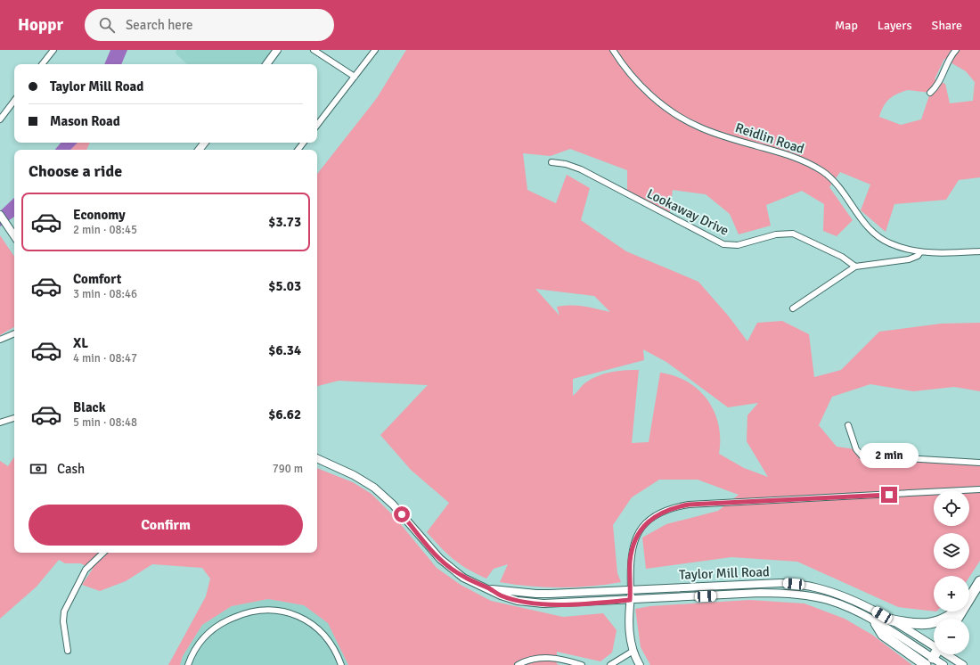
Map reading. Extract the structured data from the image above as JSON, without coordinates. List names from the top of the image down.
{
  "streets": {
    "main road": ["Taylor Mill Road"],
    "street": ["Reidlin Road", "Lookaway Drive"]
  },
  "page": {
    "header": "Hoppr",
    "search": "Search here",
    "nav": ["Map", "Layers", "Share"],
    "banner": ["Taylor Mill Road", "Mason Road"],
    "heading": "Choose a ride",
    "list": [
      {
        "name": "Economy",
        "note": "2 min · 08:45",
        "value": "$3.73"
      },
      {
        "name": "Comfort",
        "note": "3 min · 08:46",
        "value": "$5.03"
      },
      {
        "name": "XL",
        "note": "4 min · 08:47",
        "value": "$6.34"
      },
      {
        "name": "Black",
        "note": "5 min · 08:48",
        "value": "$6.62"
      }
    ],
    "bubble": "2 min",
    "pay": ["Cash", "790 m"],
    "map_buttons": ["+", "−"],
    "buttons": "Confirm"
  }
}
